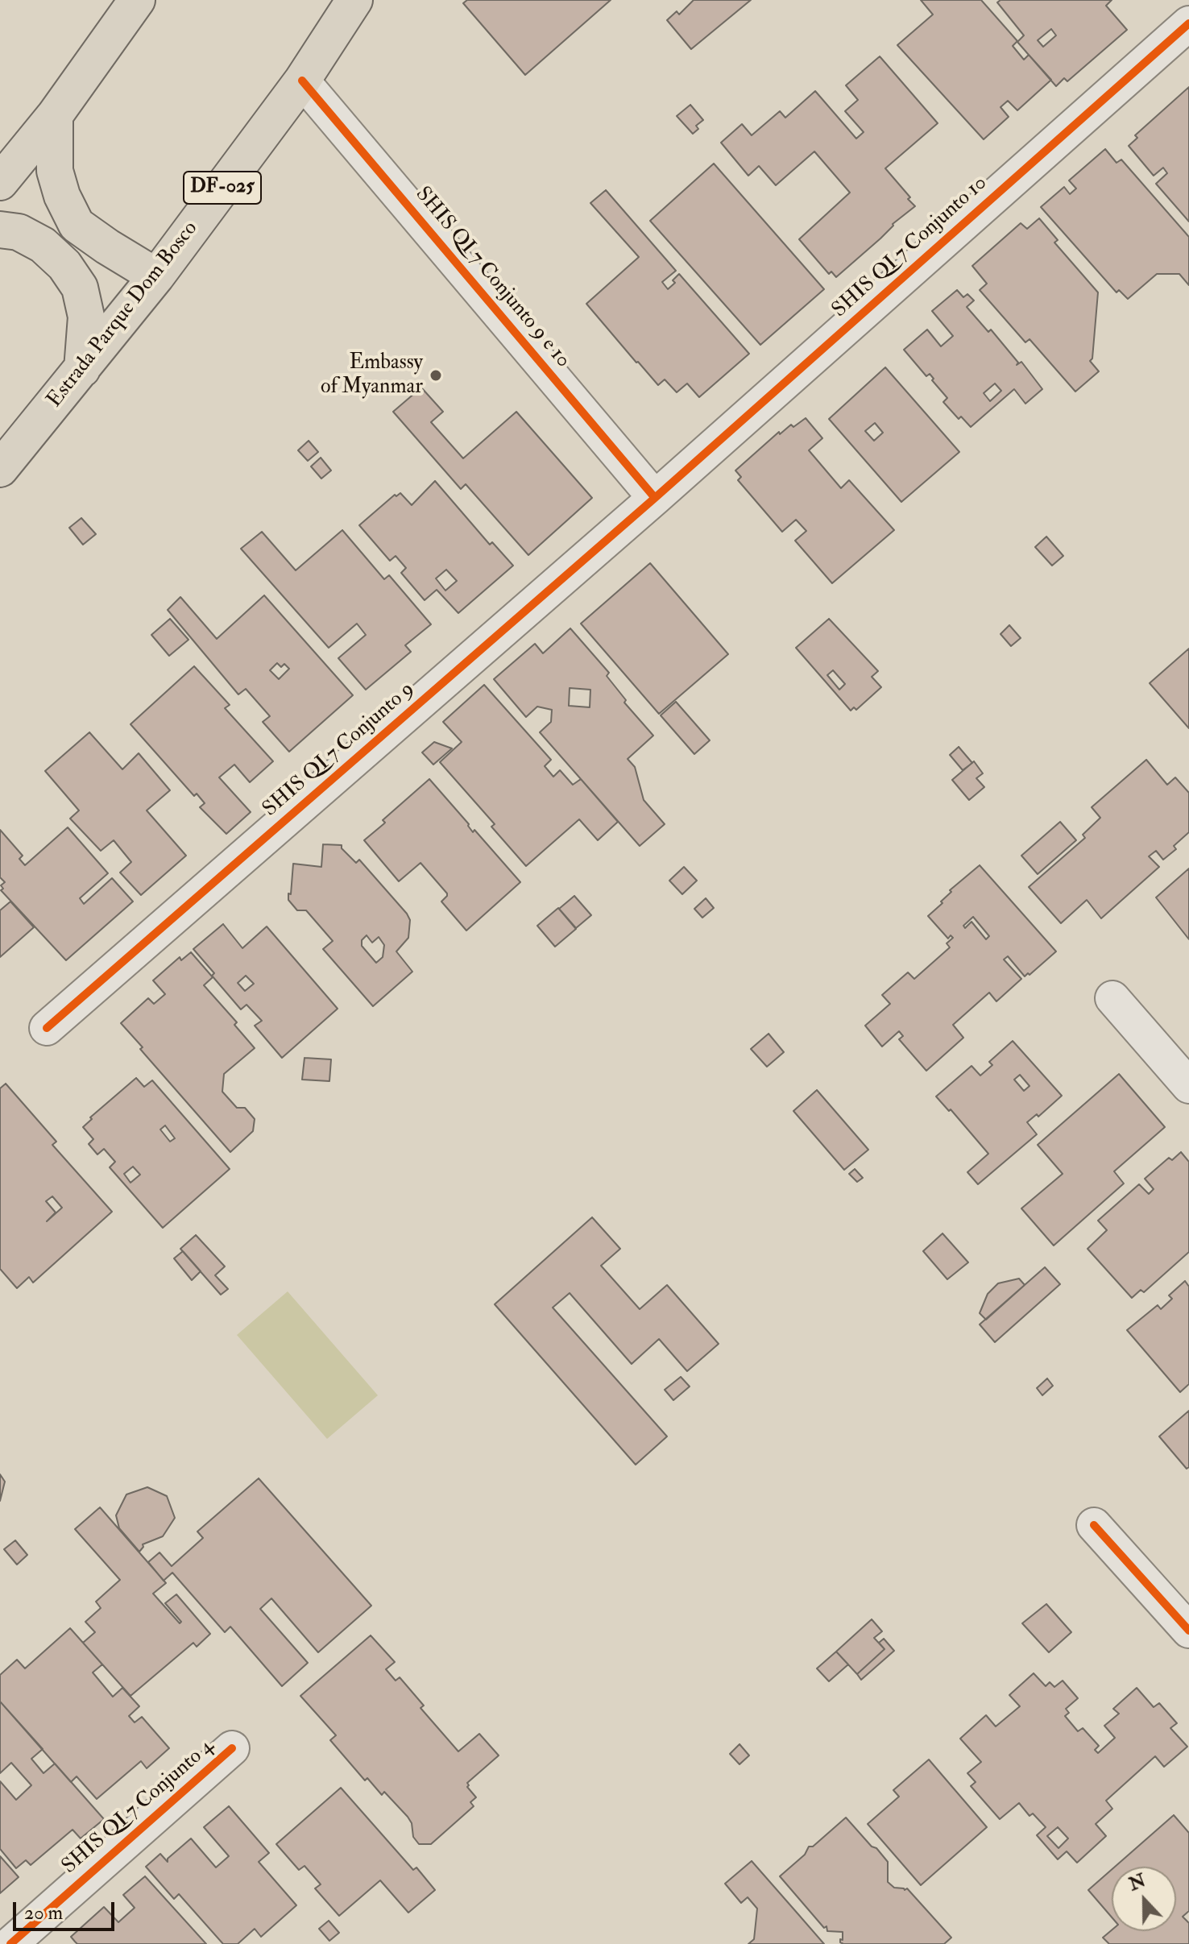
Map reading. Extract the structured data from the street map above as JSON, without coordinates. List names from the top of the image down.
{
  "streets": {
    "main road": ["DF-025", "Estrada Parque Dom Bosco"],
    "street": [
      "SHIS QI 7 Conjunto 10",
      "SHIS QI 7 Conjunto 9 e 10",
      "SHIS QI 7 Conjunto 9",
      "SHIS QI 7 Conjunto 4"
    ]
  },
  "crossings": [
    ["SHIS QI 7 Conjunto 10", "SHIS QI 7 Conjunto 9 e 10"],
    ["SHIS QI 7 Conjunto 10", "SHIS QI 7 Conjunto 9"],
    ["SHIS QI 7 Conjunto 9 e 10", "Estrada Parque Dom Bosco"],
    ["SHIS QI 7 Conjunto 9 e 10", "SHIS QI 7 Conjunto 9"]
  ],
  "places": ["Embassy of Myanmar"],
  "scale_bar": "20 m",
  "north": "top"
}
